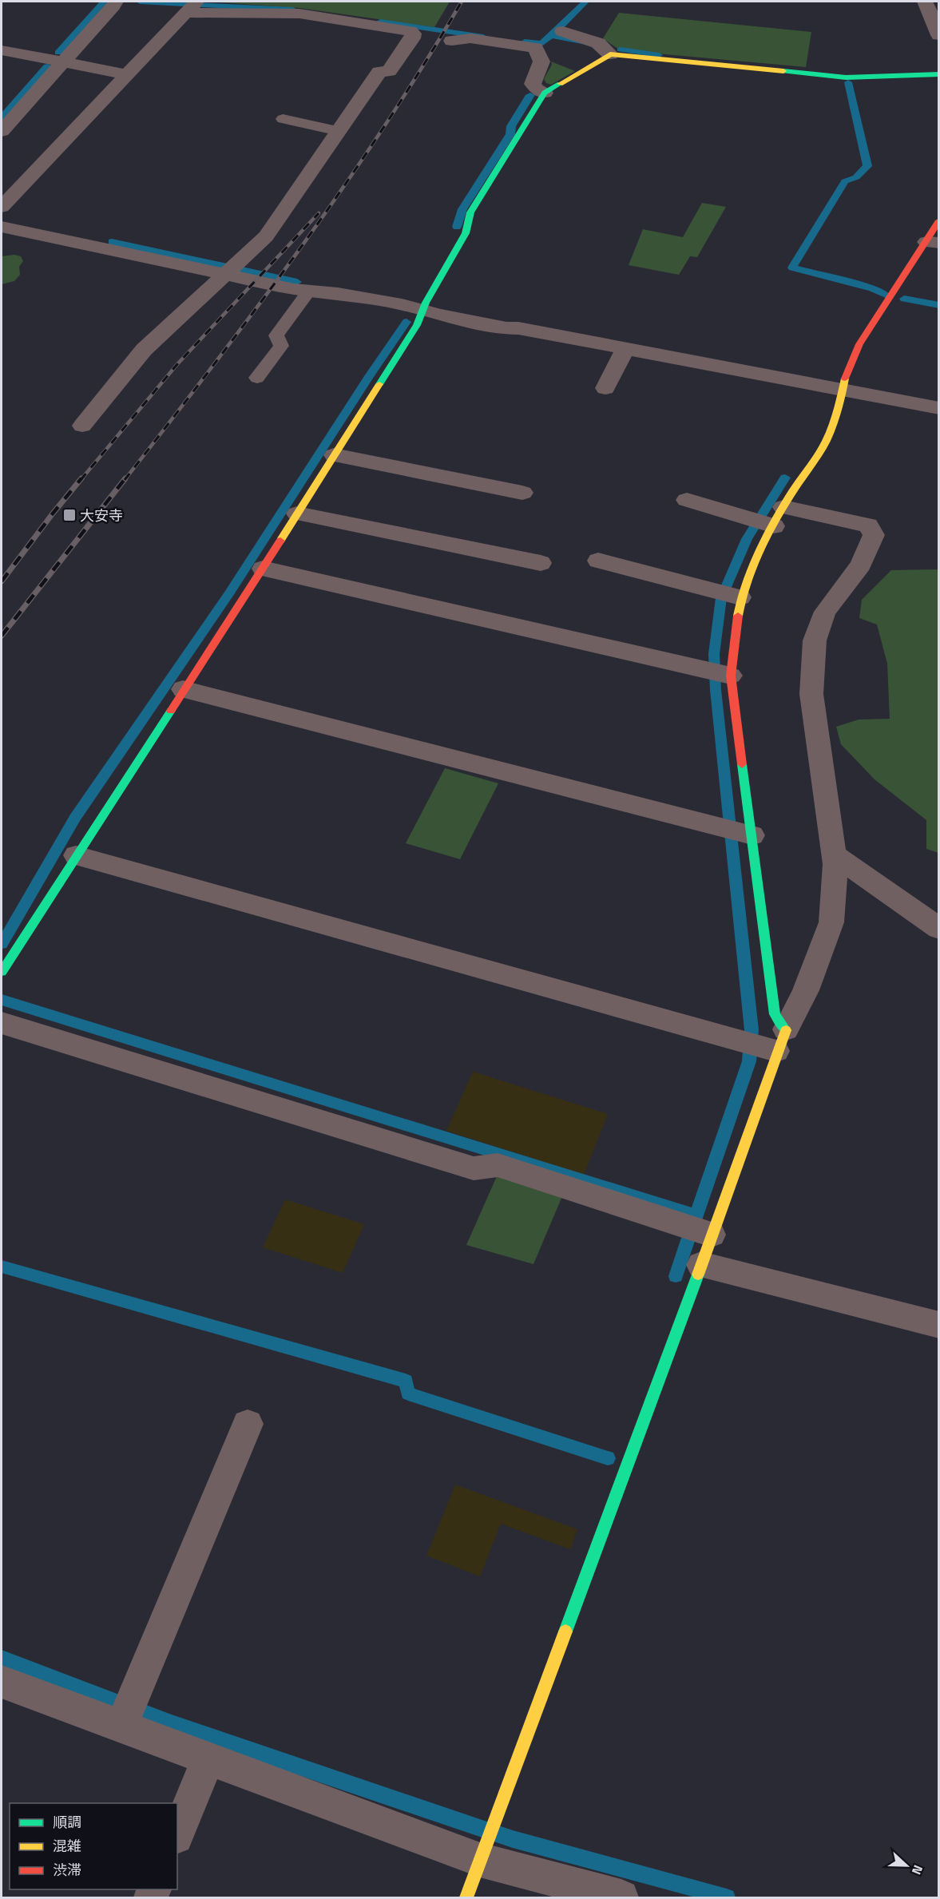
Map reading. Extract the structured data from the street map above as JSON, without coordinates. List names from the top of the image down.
{
  "places": {
    "transit": ["大安寺"]
  },
  "legend": ["順調", "混雑", "渋滞"],
  "north": "right"
}
